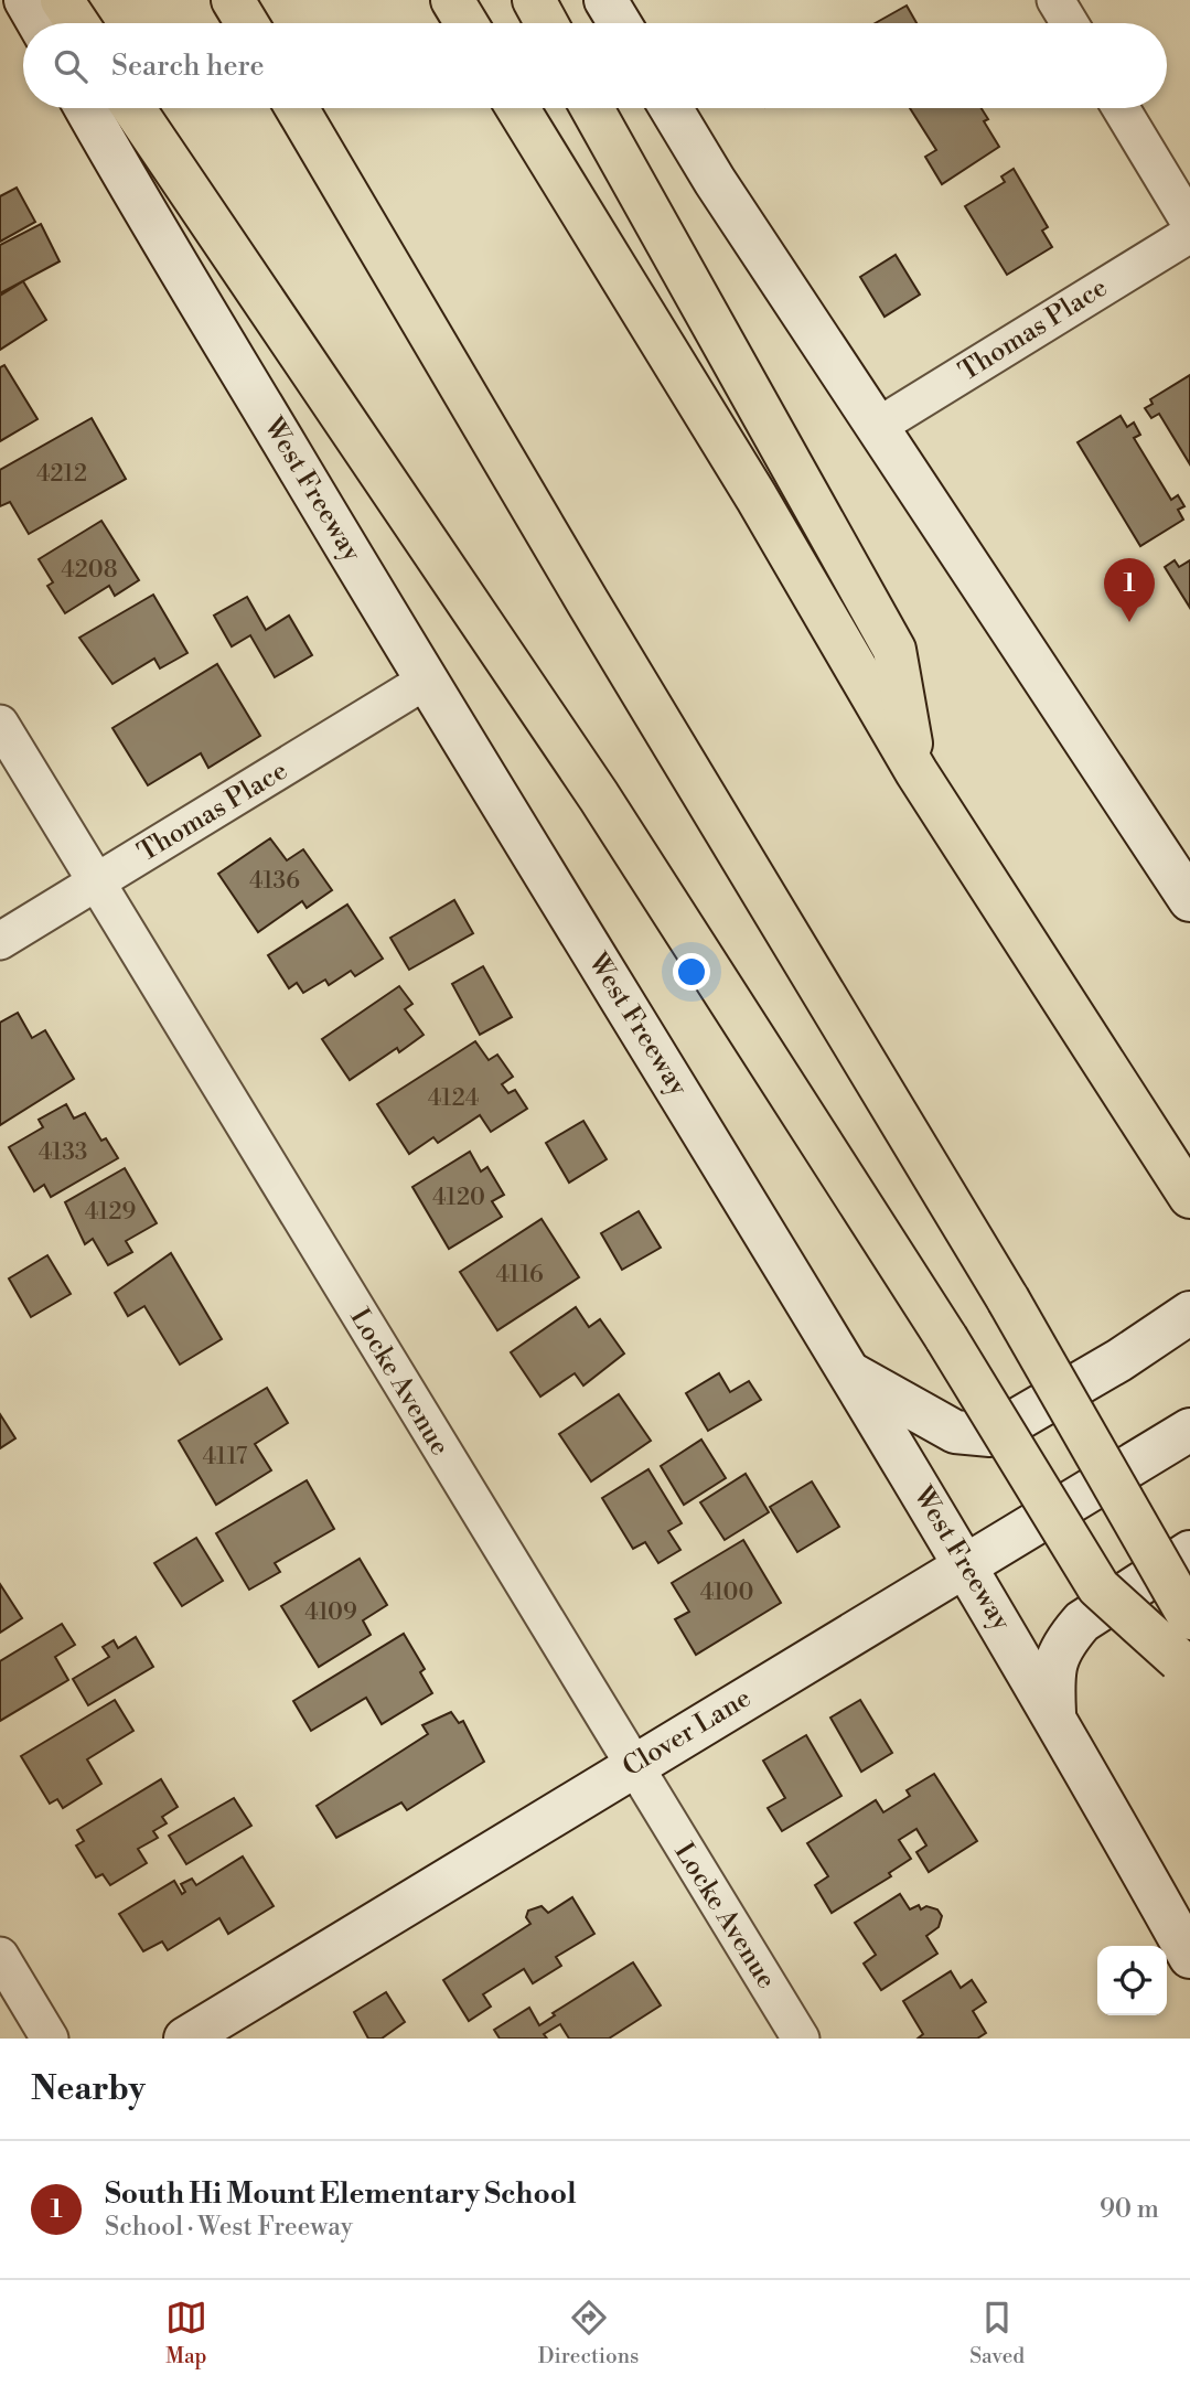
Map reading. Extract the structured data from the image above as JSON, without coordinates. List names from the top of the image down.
{
  "streets": {
    "main road": ["West Freeway", "Clover Lane"],
    "street": ["Thomas Place", "Locke Avenue"]
  },
  "crossings": [
    ["Thomas Place", "West Freeway"],
    ["Thomas Place", "Locke Avenue"],
    ["West Freeway", "Clover Lane"],
    ["Locke Avenue", "Clover Lane"]
  ],
  "house_numbers": [
    "4212",
    "4208",
    "4136",
    "4124",
    "4133",
    "4120",
    "4129",
    "4116",
    "4117",
    "4100",
    "4109"
  ],
  "page": {
    "search": "Search here",
    "pins": "1",
    "heading": "Nearby",
    "list": [
      {
        "mark": "1",
        "name": "South Hi Mount Elementary School",
        "note": "School · West Freeway",
        "value": "90 m"
      }
    ],
    "nav": ["Map", "Directions", "Saved"]
  }
}
